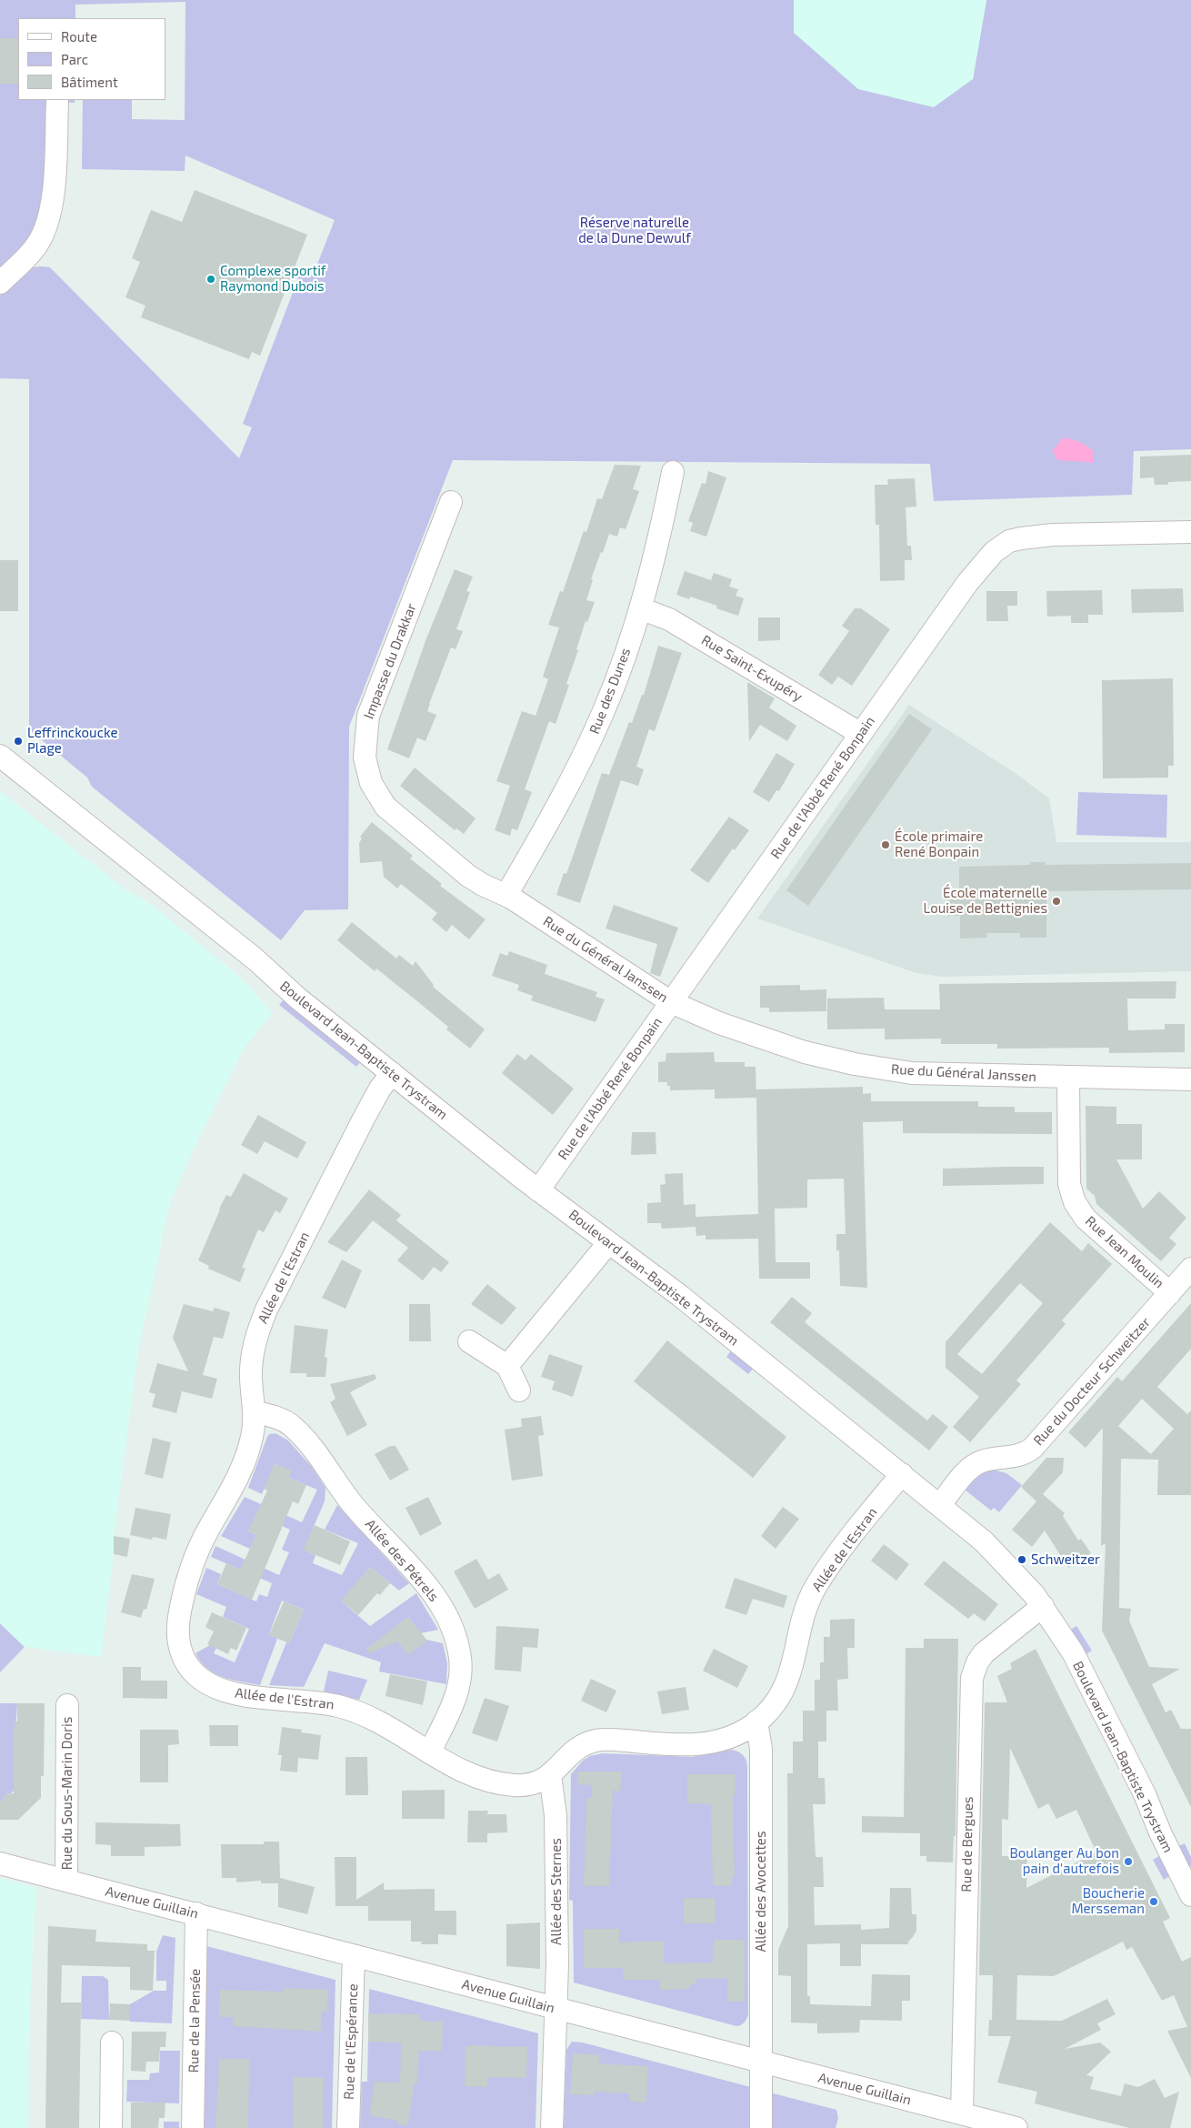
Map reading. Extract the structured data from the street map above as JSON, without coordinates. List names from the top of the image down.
{
  "streets": {
    "street": [
      "Impasse du Drakkar",
      "Rue Saint-Exupéry",
      "Rue des Dunes",
      "Rue de l'Abbé René Bonpain",
      "Rue du Général Janssen",
      "Boulevard Jean-Baptiste Trystram",
      "Rue Jean Moulin",
      "Allée de l'Estran",
      "Rue du Docteur Schweitzer",
      "Allée des Pétrels",
      "Rue du Sous-Marin Doris",
      "Rue de Bergues",
      "Allée des Sternes",
      "Allée des Avocettes",
      "Avenue Guillain",
      "Rue de la Pensée",
      "Rue de l'Espérance"
    ]
  },
  "crossings": [
    ["Impasse du Drakkar", "Rue des Dunes"],
    ["Impasse du Drakkar", "Rue du Général Janssen"],
    ["Rue Saint-Exupéry", "Rue des Dunes"],
    ["Rue Saint-Exupéry", "Rue de l'Abbé René Bonpain"],
    ["Rue des Dunes", "Rue du Général Janssen"],
    ["Rue de l'Abbé René Bonpain", "Rue du Général Janssen"],
    ["Rue de l'Abbé René Bonpain", "Boulevard Jean-Baptiste Trystram"],
    ["Rue du Général Janssen", "Rue Jean Moulin"],
    ["Boulevard Jean-Baptiste Trystram", "Allée de l'Estran"],
    ["Boulevard Jean-Baptiste Trystram", "Rue du Docteur Schweitzer"],
    ["Boulevard Jean-Baptiste Trystram", "Rue de Bergues"],
    ["Rue Jean Moulin", "Rue du Docteur Schweitzer"],
    ["Allée de l'Estran", "Allée des Pétrels"],
    ["Allée de l'Estran", "Allée des Sternes"],
    ["Allée de l'Estran", "Allée des Avocettes"],
    ["Rue du Sous-Marin Doris", "Avenue Guillain"],
    ["Rue de Bergues", "Avenue Guillain"],
    ["Allée des Sternes", "Avenue Guillain"],
    ["Allée des Avocettes", "Avenue Guillain"],
    ["Avenue Guillain", "Rue de la Pensée"],
    ["Avenue Guillain", "Rue de l'Espérance"]
  ],
  "parks": ["Réserve naturelle de la Dune Dewulf"],
  "places": [
    "Complexe sportif Raymond Dubois",
    "Leffrinckoucke Plage",
    "École primaire René Bonpain",
    "École maternelle Louise de Bettignies",
    "Schweitzer",
    "Boulanger Au bon pain d'autrefois",
    "Boucherie Mersseman"
  ],
  "legend": ["Route", "Parc", "Bâtiment"]
}
